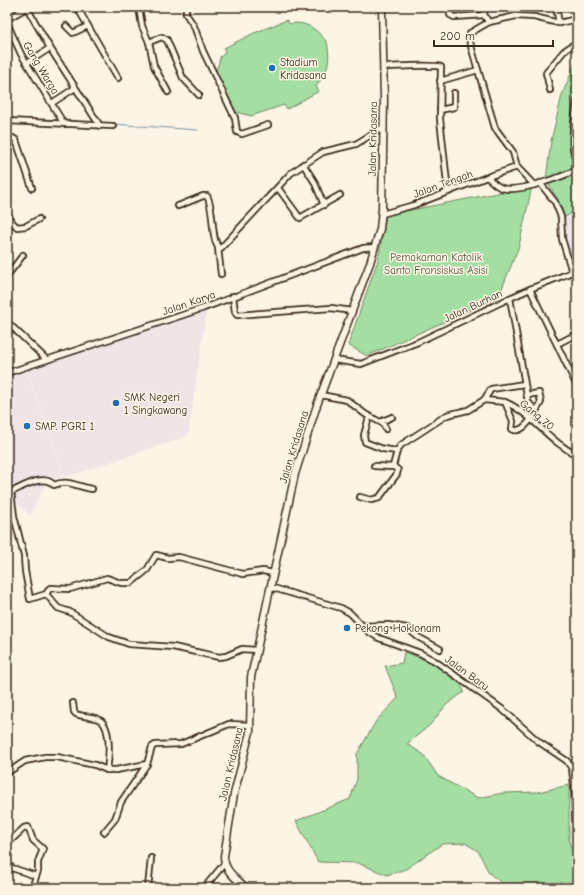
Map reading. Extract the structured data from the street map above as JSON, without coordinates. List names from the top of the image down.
{
  "streets": {
    "street": [
      "Gang Warga",
      "Jalan Kridasana",
      "Jalan Tengah",
      "Jalan Karya",
      "Jalan Burhan",
      "Gang 70",
      "Jalan Baru"
    ]
  },
  "crossings": [
    ["Jalan Kridasana", "Jalan Tengah"],
    ["Jalan Kridasana", "Jalan Karya"],
    ["Jalan Kridasana", "Jalan Burhan"],
    ["Jalan Kridasana", "Jalan Baru"]
  ],
  "parks": ["Pemakaman Katolik Santo Fransiskus Asisi"],
  "places": [
    "Stadium Kridasana",
    "SMK Negeri 1 Singkawang",
    "SMP. PGRI 1",
    "Pekong Hoklonam"
  ],
  "scale_bar": "200 m"
}
